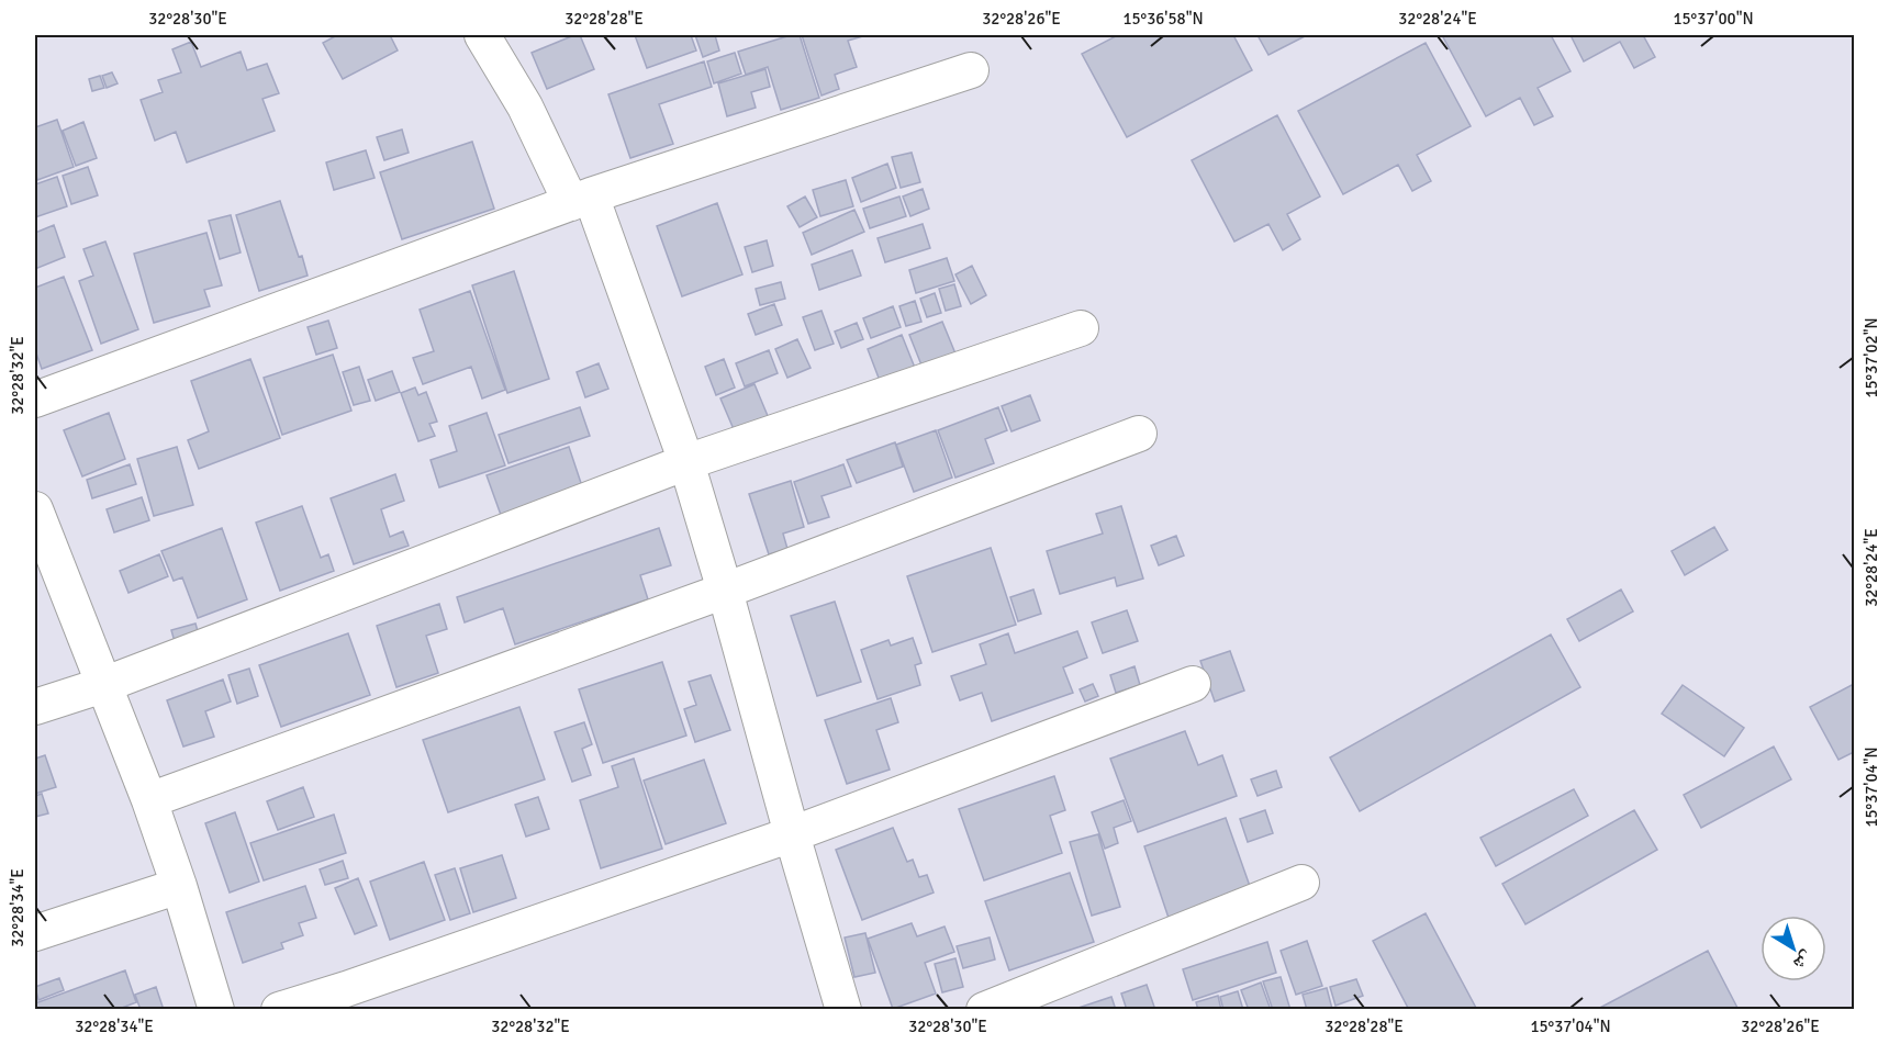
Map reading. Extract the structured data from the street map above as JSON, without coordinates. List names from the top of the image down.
{
  "north": "bottom right",
  "coordinates": [
    "32°28'30\"E",
    "32°28'28\"E",
    "32°28'26\"E",
    "15°36'58\"N",
    "32°28'24\"E",
    "15°37'00\"N",
    "15°37'02\"N",
    "32°28'32\"E",
    "15°37'04\"N",
    "32°28'34\"E"
  ]
}
